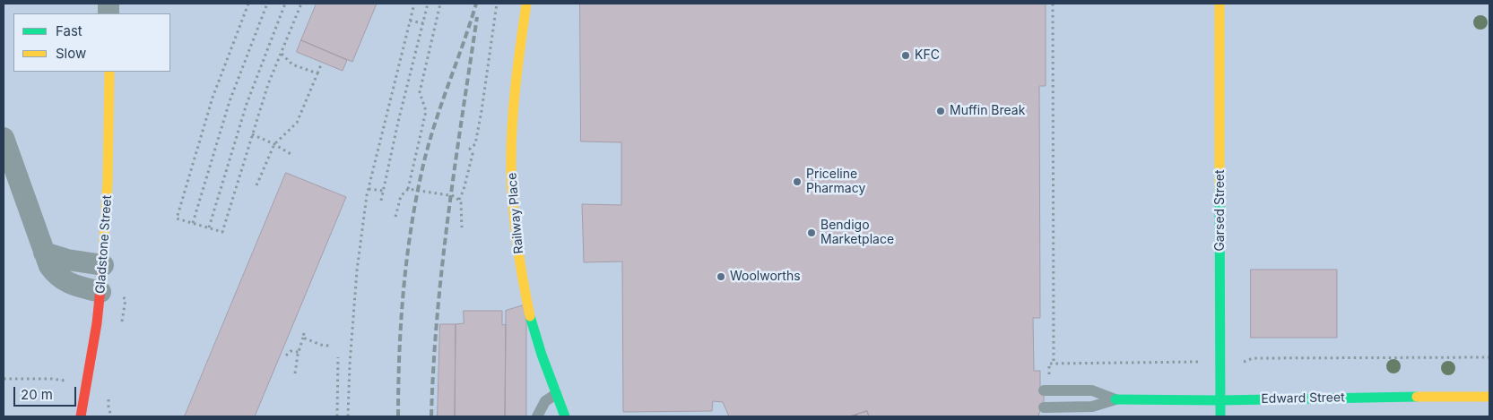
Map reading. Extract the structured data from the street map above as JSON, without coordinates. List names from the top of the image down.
{
  "streets": {
    "street": [
      "Garsed Street",
      "Railway Place",
      "Gladstone Street",
      "Edward Street"
    ]
  },
  "crossings": [
    ["Garsed Street", "Edward Street"]
  ],
  "places": [
    "KFC",
    "Muffin Break",
    "Priceline Pharmacy",
    "Bendigo Marketplace",
    "Woolworths"
  ],
  "legend": ["Fast", "Slow"],
  "scale_bar": "20 m"
}
